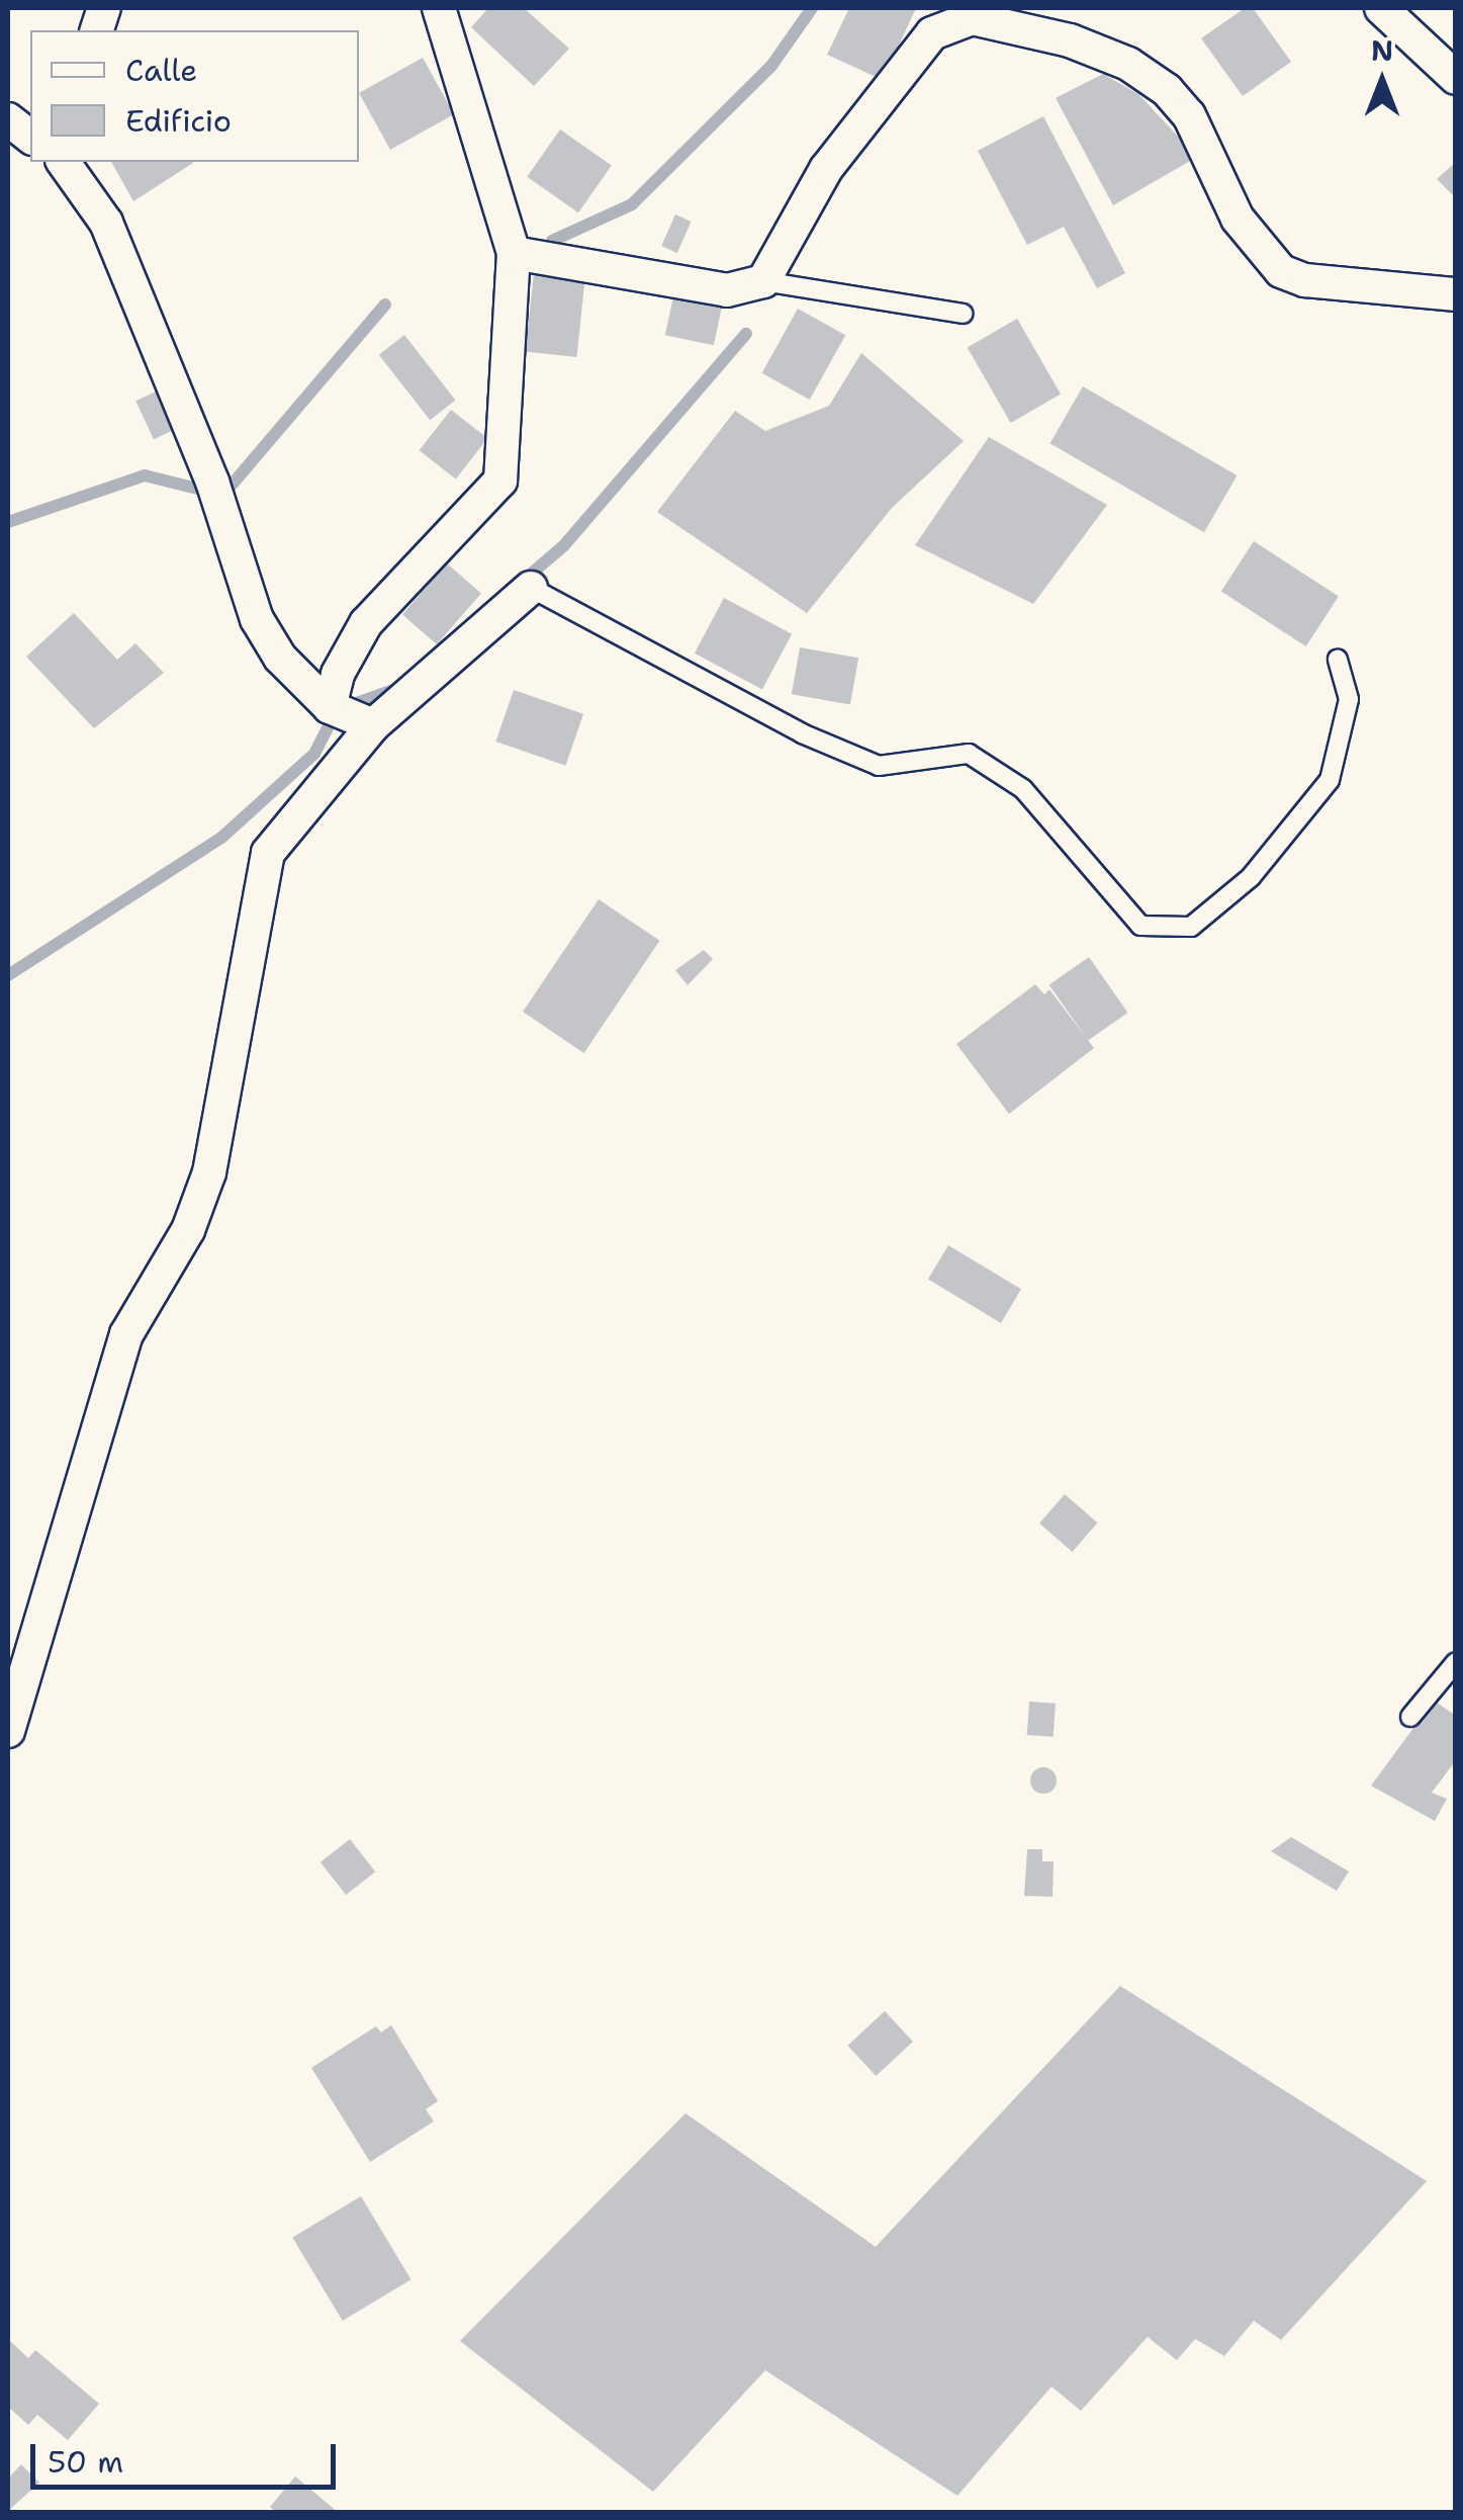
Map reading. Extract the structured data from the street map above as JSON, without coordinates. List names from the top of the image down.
{
  "legend": ["Calle", "Edificio"],
  "scale_bar": "50 m",
  "north": "top"
}
